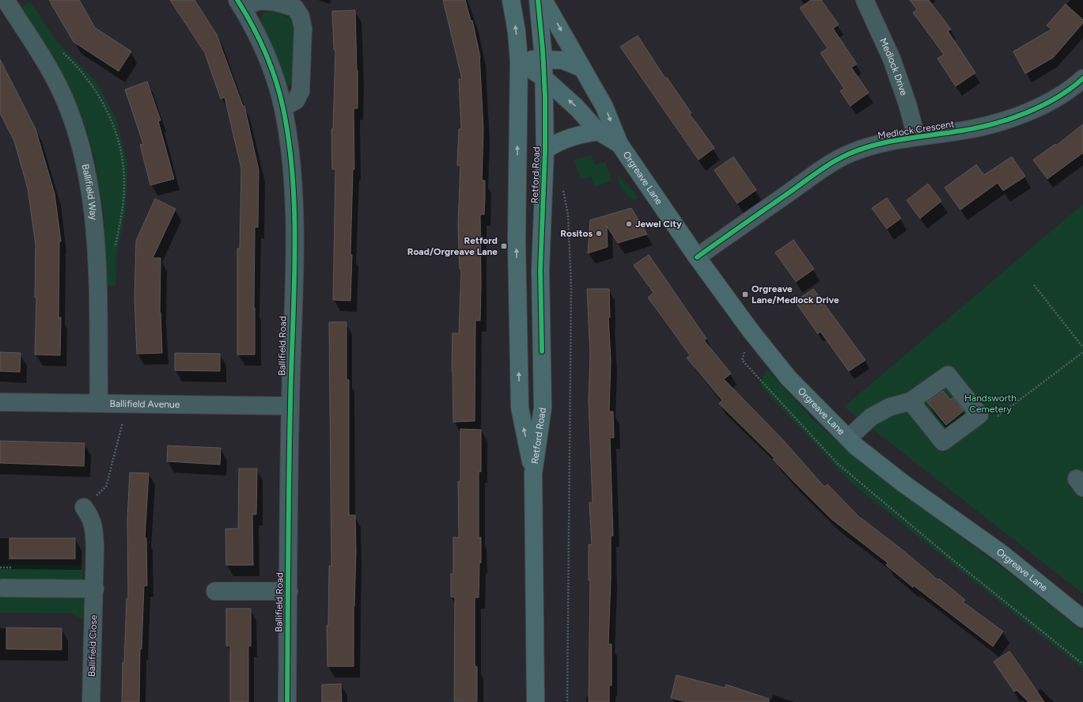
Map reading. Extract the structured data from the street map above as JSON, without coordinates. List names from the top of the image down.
{
  "streets": {
    "main road": ["Retford Road", "Orgreave Lane"],
    "street": [
      "Medlock Drive",
      "Medlock Crescent",
      "Ballifield Way",
      "Ballifield Road",
      "Ballifield Avenue",
      "Ballifield Close"
    ]
  },
  "crossings": [
    ["Medlock Drive", "Medlock Crescent"],
    ["Medlock Crescent", "Orgreave Lane"],
    ["Retford Road", "Orgreave Lane"],
    ["Ballifield Way", "Ballifield Avenue"],
    ["Ballifield Road", "Ballifield Avenue"]
  ],
  "parks": ["Handsworth Cemetery"],
  "places": {
    "other": ["Jewel City", "Rositos"],
    "transit": ["Retford Road/Orgreave Lane", "Orgreave Lane/Medlock Drive"]
  }
}
